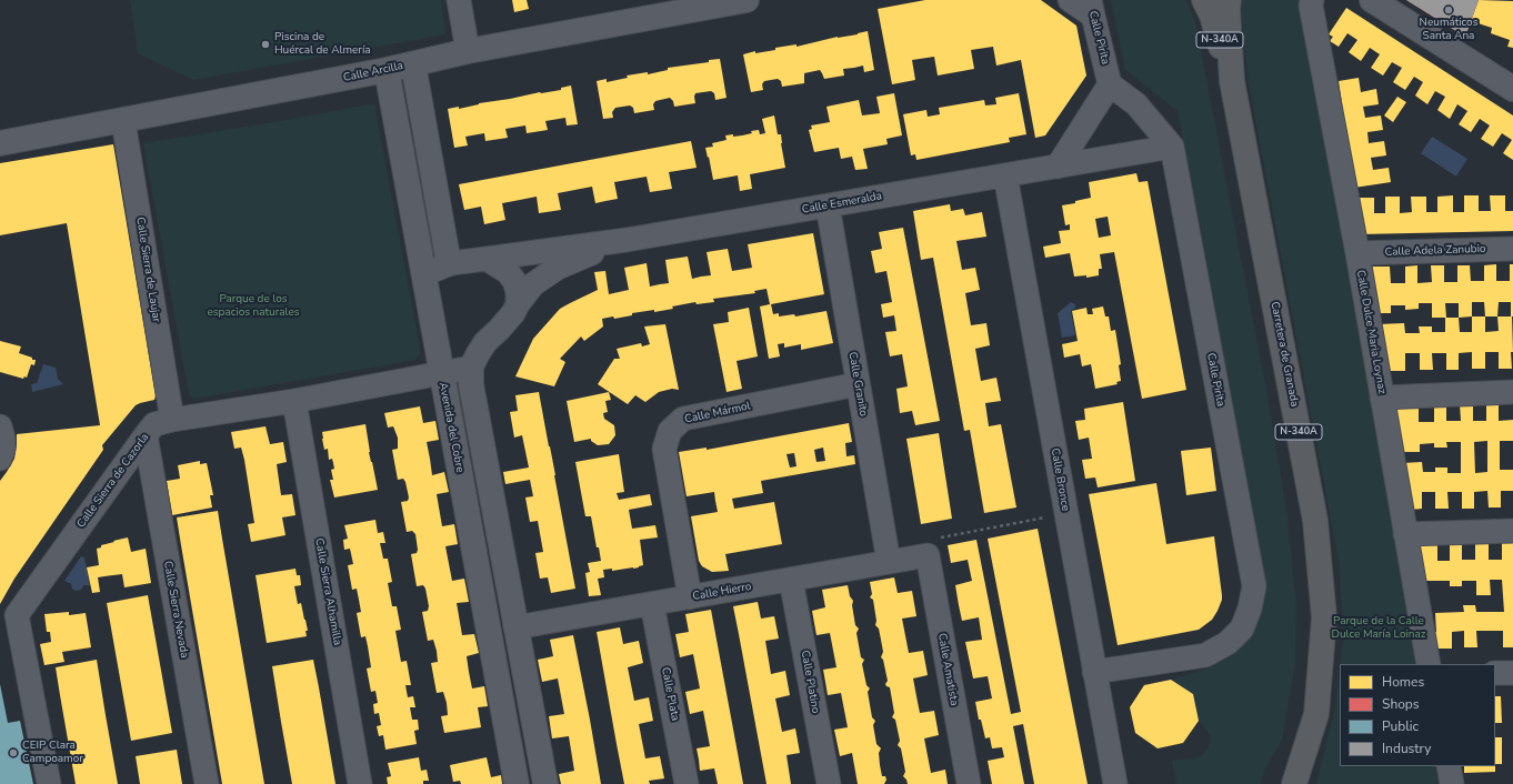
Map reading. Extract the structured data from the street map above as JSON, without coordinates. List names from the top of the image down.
{
  "streets": {
    "highway": ["N-340A", "Carretera de Granada"],
    "street": [
      "Calle Pirita",
      "Calle Arcilla",
      "Calle Esmeralda",
      "Calle Adela Zanubio",
      "Calle Sierra de Laujar",
      "Calle Dulce Maria Loynaz",
      "Calle Granito",
      "Calle Mármol",
      "Avenida del Cobre",
      "Calle Bronce",
      "Calle Sierra de Cazorla",
      "Calle Sierra Alhamilla",
      "Calle Hierro",
      "Calle Sierra Nevada",
      "Calle Amatista",
      "Calle Platino",
      "Calle Plata"
    ]
  },
  "crossings": [
    ["Calle Pirita", "Calle Esmeralda"],
    ["Calle Pirita", "Calle Bronce"],
    ["N-340A", "Carretera de Granada"],
    ["Calle Arcilla", "Calle Sierra de Laujar"],
    ["Calle Arcilla", "Avenida del Cobre"],
    ["Calle Esmeralda", "Calle Granito"],
    ["Calle Esmeralda", "Avenida del Cobre"],
    ["Calle Esmeralda", "Calle Bronce"],
    ["Calle Esmeralda", "Calle Sierra de Cazorla"],
    ["Calle Adela Zanubio", "Calle Dulce Maria Loynaz"],
    ["Calle Sierra de Laujar", "Calle Sierra de Cazorla"],
    ["Calle Granito", "Calle Mármol"],
    ["Calle Granito", "Calle Hierro"],
    ["Calle Mármol", "Calle Hierro"],
    ["Avenida del Cobre", "Calle Sierra de Cazorla"],
    ["Calle Sierra de Cazorla", "Calle Sierra Alhamilla"],
    ["Calle Sierra de Cazorla", "Calle Sierra Nevada"],
    ["Calle Hierro", "Calle Amatista"],
    ["Calle Hierro", "Calle Platino"],
    ["Calle Hierro", "Calle Plata"]
  ],
  "parks": ["Parque de los espacios naturales", "Parque de la Calle Dulce María Loinaz"],
  "places": ["Neumáticos Santa Ana", "Piscina de Huércal de Almería", "CEIP Clara Campoamor"],
  "legend": [
    "Homes",
    "Shops",
    "Public",
    "Industry"
  ]
}
